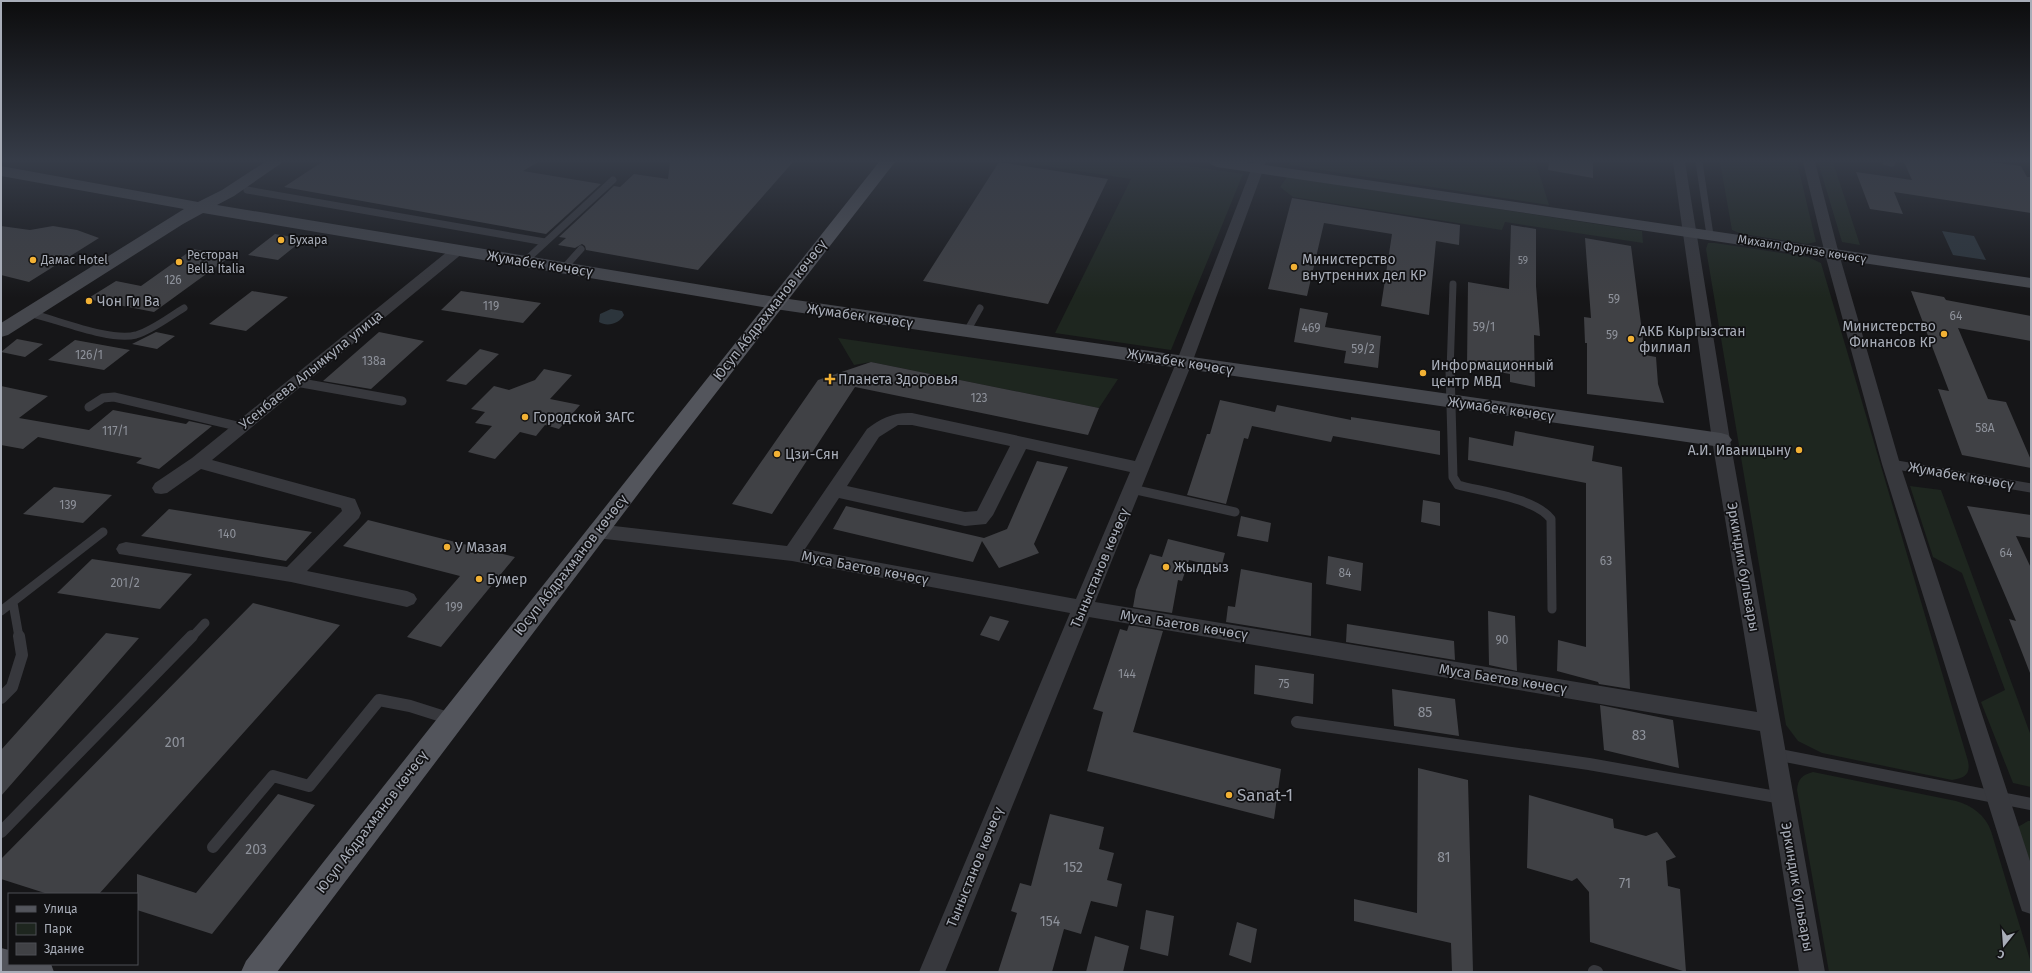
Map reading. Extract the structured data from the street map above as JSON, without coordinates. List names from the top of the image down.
{
  "streets": {
    "main road": ["Юсуп Абдрахманов көчөсү"],
    "street": [
      "Михаил Фрунзе көчөсү",
      "Жумабек көчөсү",
      "Усенбаева Алымкула улица",
      "Эркиндик бульвары",
      "Муса Баетов көчөсү",
      "Тыныстанов көчөсү"
    ]
  },
  "crossings": [
    ["Михаил Фрунзе көчөсү", "Эркиндик бульвары"],
    ["Жумабек көчөсү", "Юсуп Абдрахманов көчөсү"],
    ["Жумабек көчөсү", "Усенбаева Алымкула улица"],
    ["Жумабек көчөсү", "Эркиндик бульвары"],
    ["Жумабек көчөсү", "Тыныстанов көчөсү"],
    ["Юсуп Абдрахманов көчөсү", "Муса Баетов көчөсү"],
    ["Эркиндик бульвары", "Муса Баетов көчөсү"],
    ["Муса Баетов көчөсү", "Тыныстанов көчөсү"]
  ],
  "places": {
    "other": [
      "Бухара",
      "Дамас Hotel",
      "Ресторан Bella Italia",
      "Министерство внутренних дел КР",
      "Чон Ги Ва",
      "Министерство Финансов КР",
      "АКБ Кыргызстан филиал",
      "Информационный центр МВД",
      "Городской ЗАГС",
      "А.И. Иваницыну",
      "Цзи-Сян",
      "У Мазая",
      "Жылдыз",
      "Бумер",
      "Sanat-1"
    ],
    "health": ["Планета Здоровья"]
  },
  "house_numbers": [
    "59",
    "126",
    "59",
    "119",
    "64",
    "59/1",
    "469",
    "59",
    "59/2",
    "126/1",
    "138а",
    "123",
    "58А",
    "117/1",
    "139",
    "140",
    "64",
    "63",
    "84",
    "201/2",
    "199",
    "90",
    "144",
    "75",
    "85",
    "83",
    "201",
    "203",
    "81",
    "152",
    "71",
    "154"
  ],
  "legend": ["Улица", "Парк", "Здание"],
  "north": "bottom"
}
